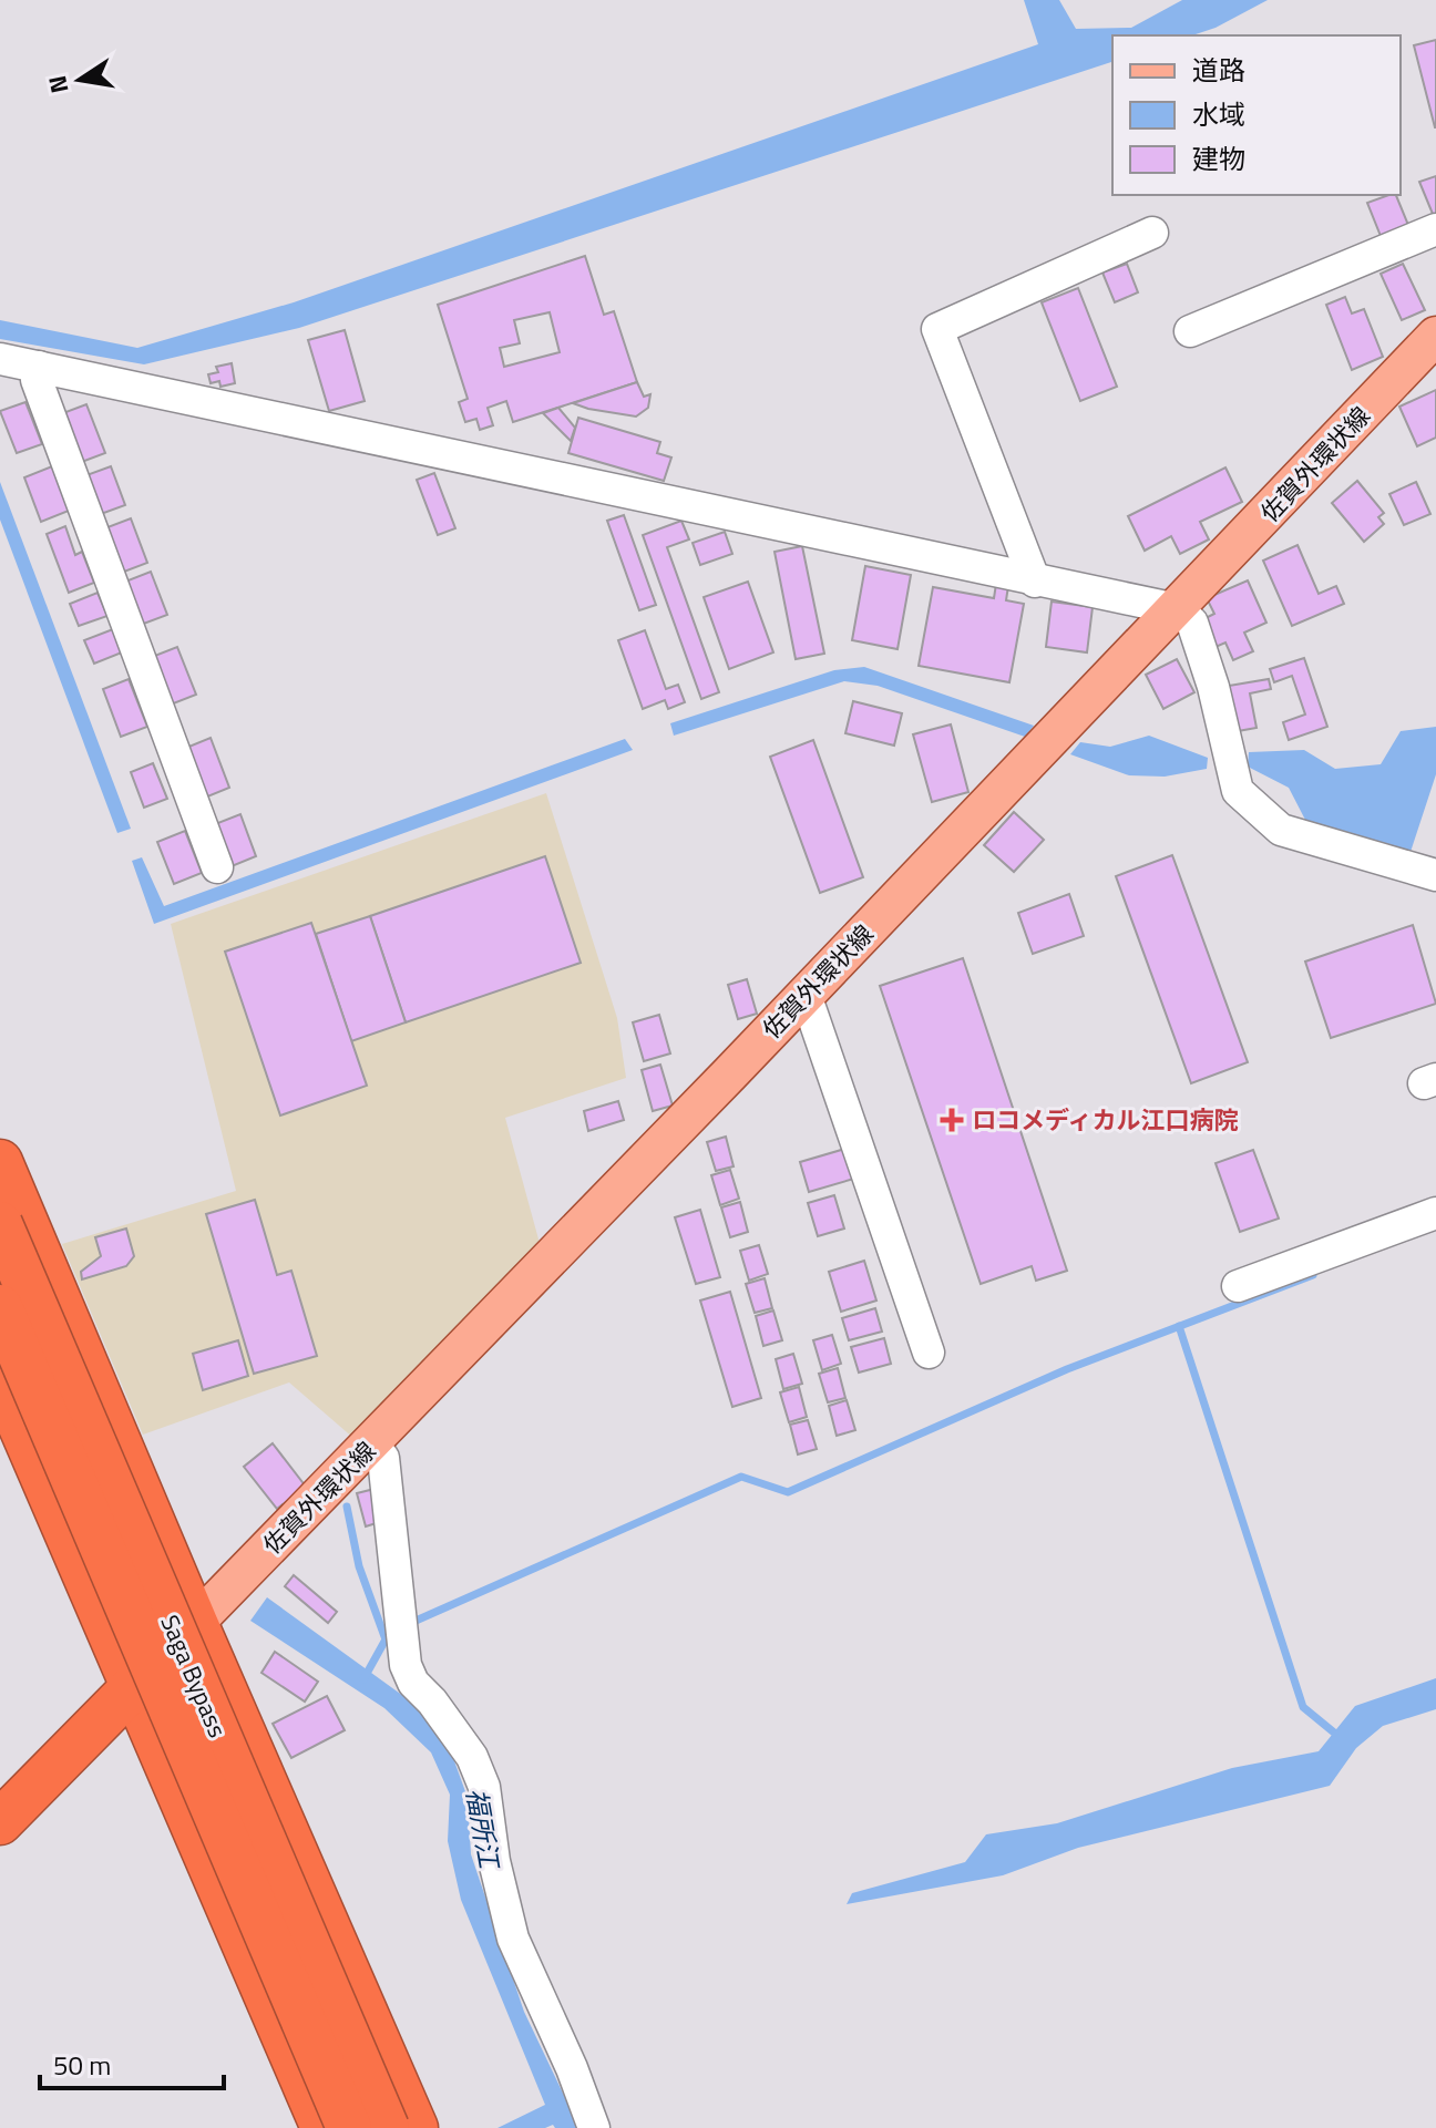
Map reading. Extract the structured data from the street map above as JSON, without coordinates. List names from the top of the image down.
{
  "streets": {
    "highway": ["Saga Bypass"],
    "main road": ["佐賀外環状線"]
  },
  "water": ["福所江"],
  "places": {
    "health": ["ロコメディカル江口病院"]
  },
  "legend": ["道路", "水域", "建物"],
  "scale_bar": "50 m",
  "north": "left"
}
